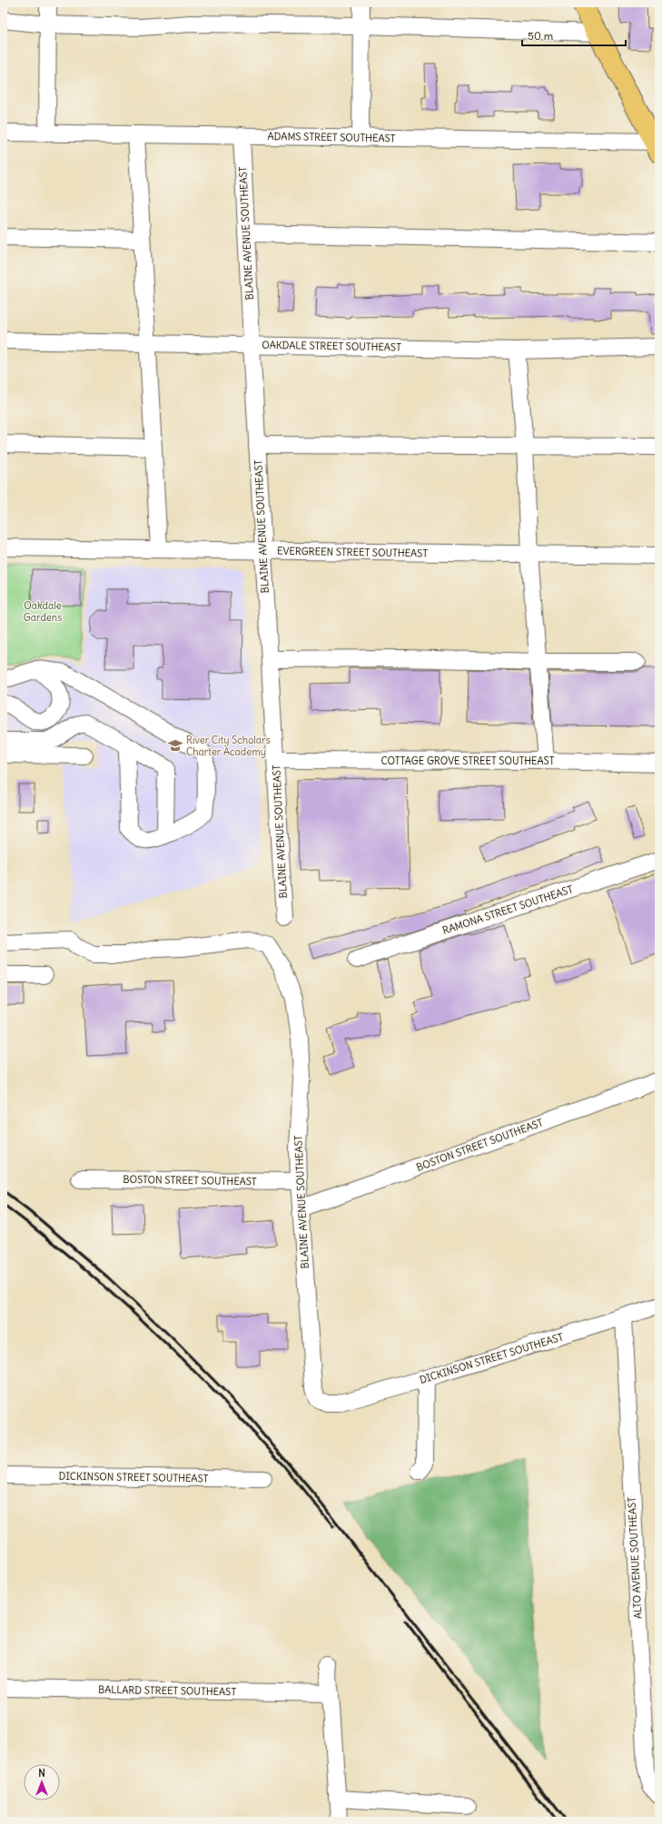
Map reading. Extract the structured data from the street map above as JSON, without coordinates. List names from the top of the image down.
{
  "streets": {
    "street": [
      "ADAMS STREET SOUTHEAST",
      "BLAINE AVENUE SOUTHEAST",
      "OAKDALE STREET SOUTHEAST",
      "EVERGREEN STREET SOUTHEAST",
      "COTTAGE GROVE STREET SOUTHEAST",
      "RAMONA STREET SOUTHEAST",
      "BOSTON STREET SOUTHEAST",
      "DICKINSON STREET SOUTHEAST",
      "ALTO AVENUE SOUTHEAST",
      "BALLARD STREET SOUTHEAST"
    ]
  },
  "crossings": [
    ["ADAMS STREET SOUTHEAST", "BLAINE AVENUE SOUTHEAST"],
    ["BLAINE AVENUE SOUTHEAST", "OAKDALE STREET SOUTHEAST"],
    ["BLAINE AVENUE SOUTHEAST", "EVERGREEN STREET SOUTHEAST"],
    ["BLAINE AVENUE SOUTHEAST", "COTTAGE GROVE STREET SOUTHEAST"],
    ["BLAINE AVENUE SOUTHEAST", "BOSTON STREET SOUTHEAST"],
    ["BLAINE AVENUE SOUTHEAST", "DICKINSON STREET SOUTHEAST"],
    ["DICKINSON STREET SOUTHEAST", "ALTO AVENUE SOUTHEAST"]
  ],
  "parks": ["Oakdale Gardens"],
  "places": {
    "school or university": ["River City Scholars Charter Academy"]
  },
  "scale_bar": "50 m",
  "north": "top"
}
